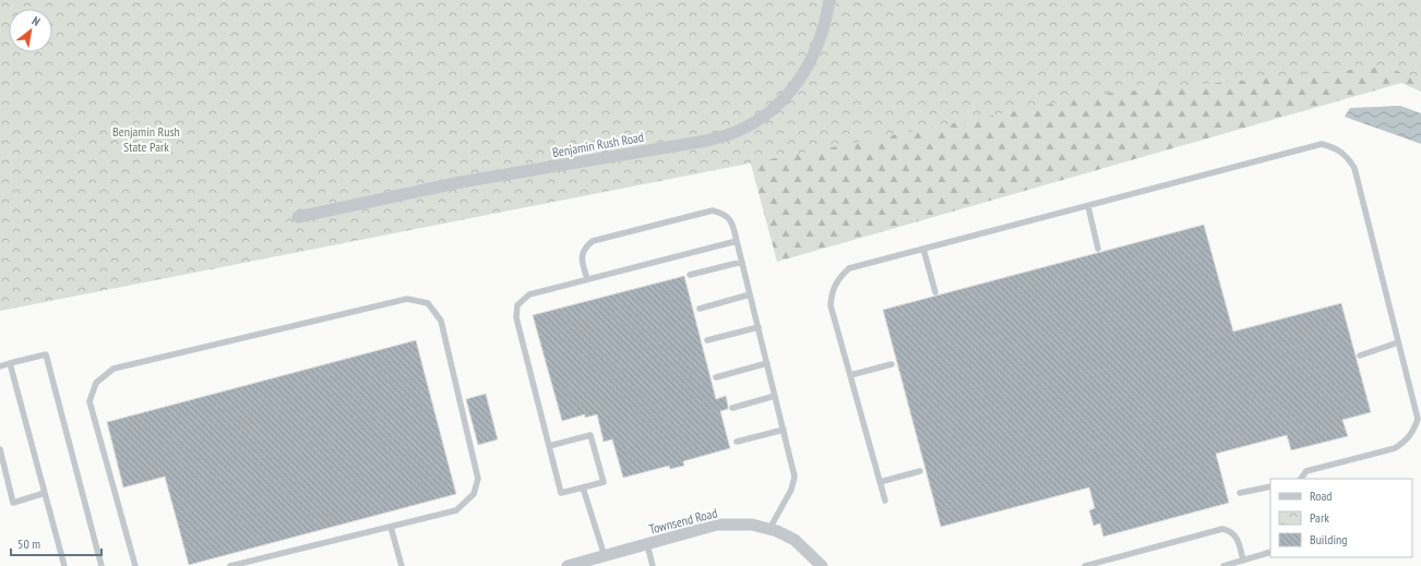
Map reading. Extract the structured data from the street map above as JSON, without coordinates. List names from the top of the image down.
{
  "streets": {
    "street": ["Benjamin Rush Road", "Townsend Road"]
  },
  "parks": ["Benjamin Rush State Park"],
  "legend": ["Road", "Park", "Building"],
  "scale_bar": "50 m",
  "north": "top right"
}
